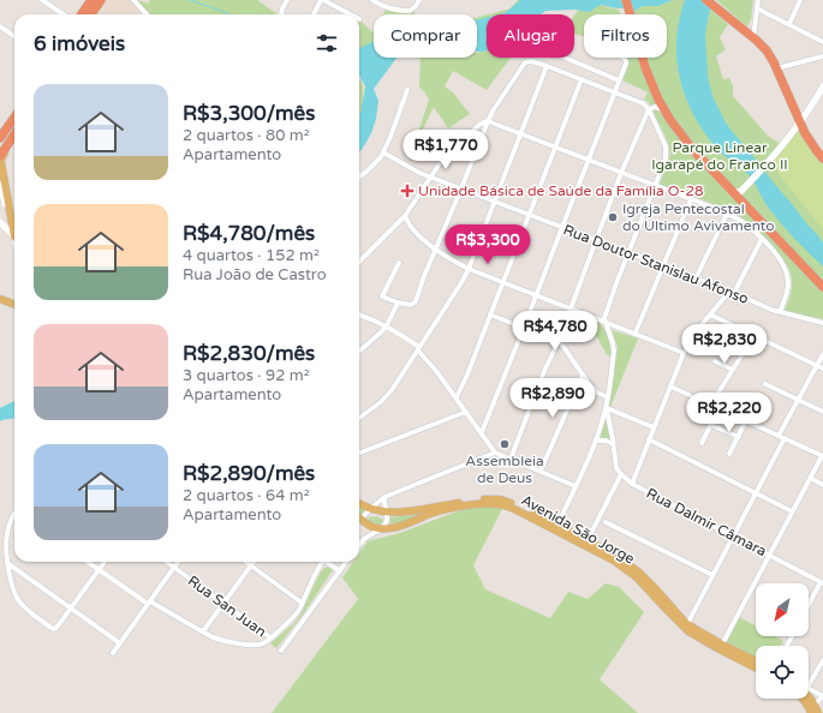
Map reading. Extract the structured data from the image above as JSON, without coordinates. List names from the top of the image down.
{
  "streets": {
    "main road": ["Avenida São Jorge"],
    "street": ["Rua Doutor Stanislau Afonso", "Rua Dalmir Câmara", "Rua San Juan"]
  },
  "parks": ["Parque Linear Igarapé do Franco II"],
  "places": {
    "health": ["Unidade Básica de Saúde da Família O-28"],
    "other": ["Igreja Pentecostal do Ultimo Avivamento", "Assembleia de Deus"]
  },
  "north": "bottom left",
  "page": {
    "chip": ["Comprar", "Alugar", "Filtros"],
    "heading": "6 imóveis",
    "list": [
      {
        "name": "R$3,300/mês",
        "note": "2 quartos · 80 m² · Apartamento"
      },
      {
        "name": "R$4,780/mês",
        "note": "4 quartos · 152 m² · Rua João de Castro"
      },
      {
        "name": "R$2,830/mês",
        "note": "3 quartos · 92 m² · Apartamento"
      },
      {
        "name": "R$2,890/mês",
        "note": "2 quartos · 64 m² · Apartamento"
      }
    ],
    "price": [
      "R$1,770",
      "R$3,300",
      "R$4,780",
      "R$2,830",
      "R$2,890",
      "R$2,220"
    ]
  }
}
